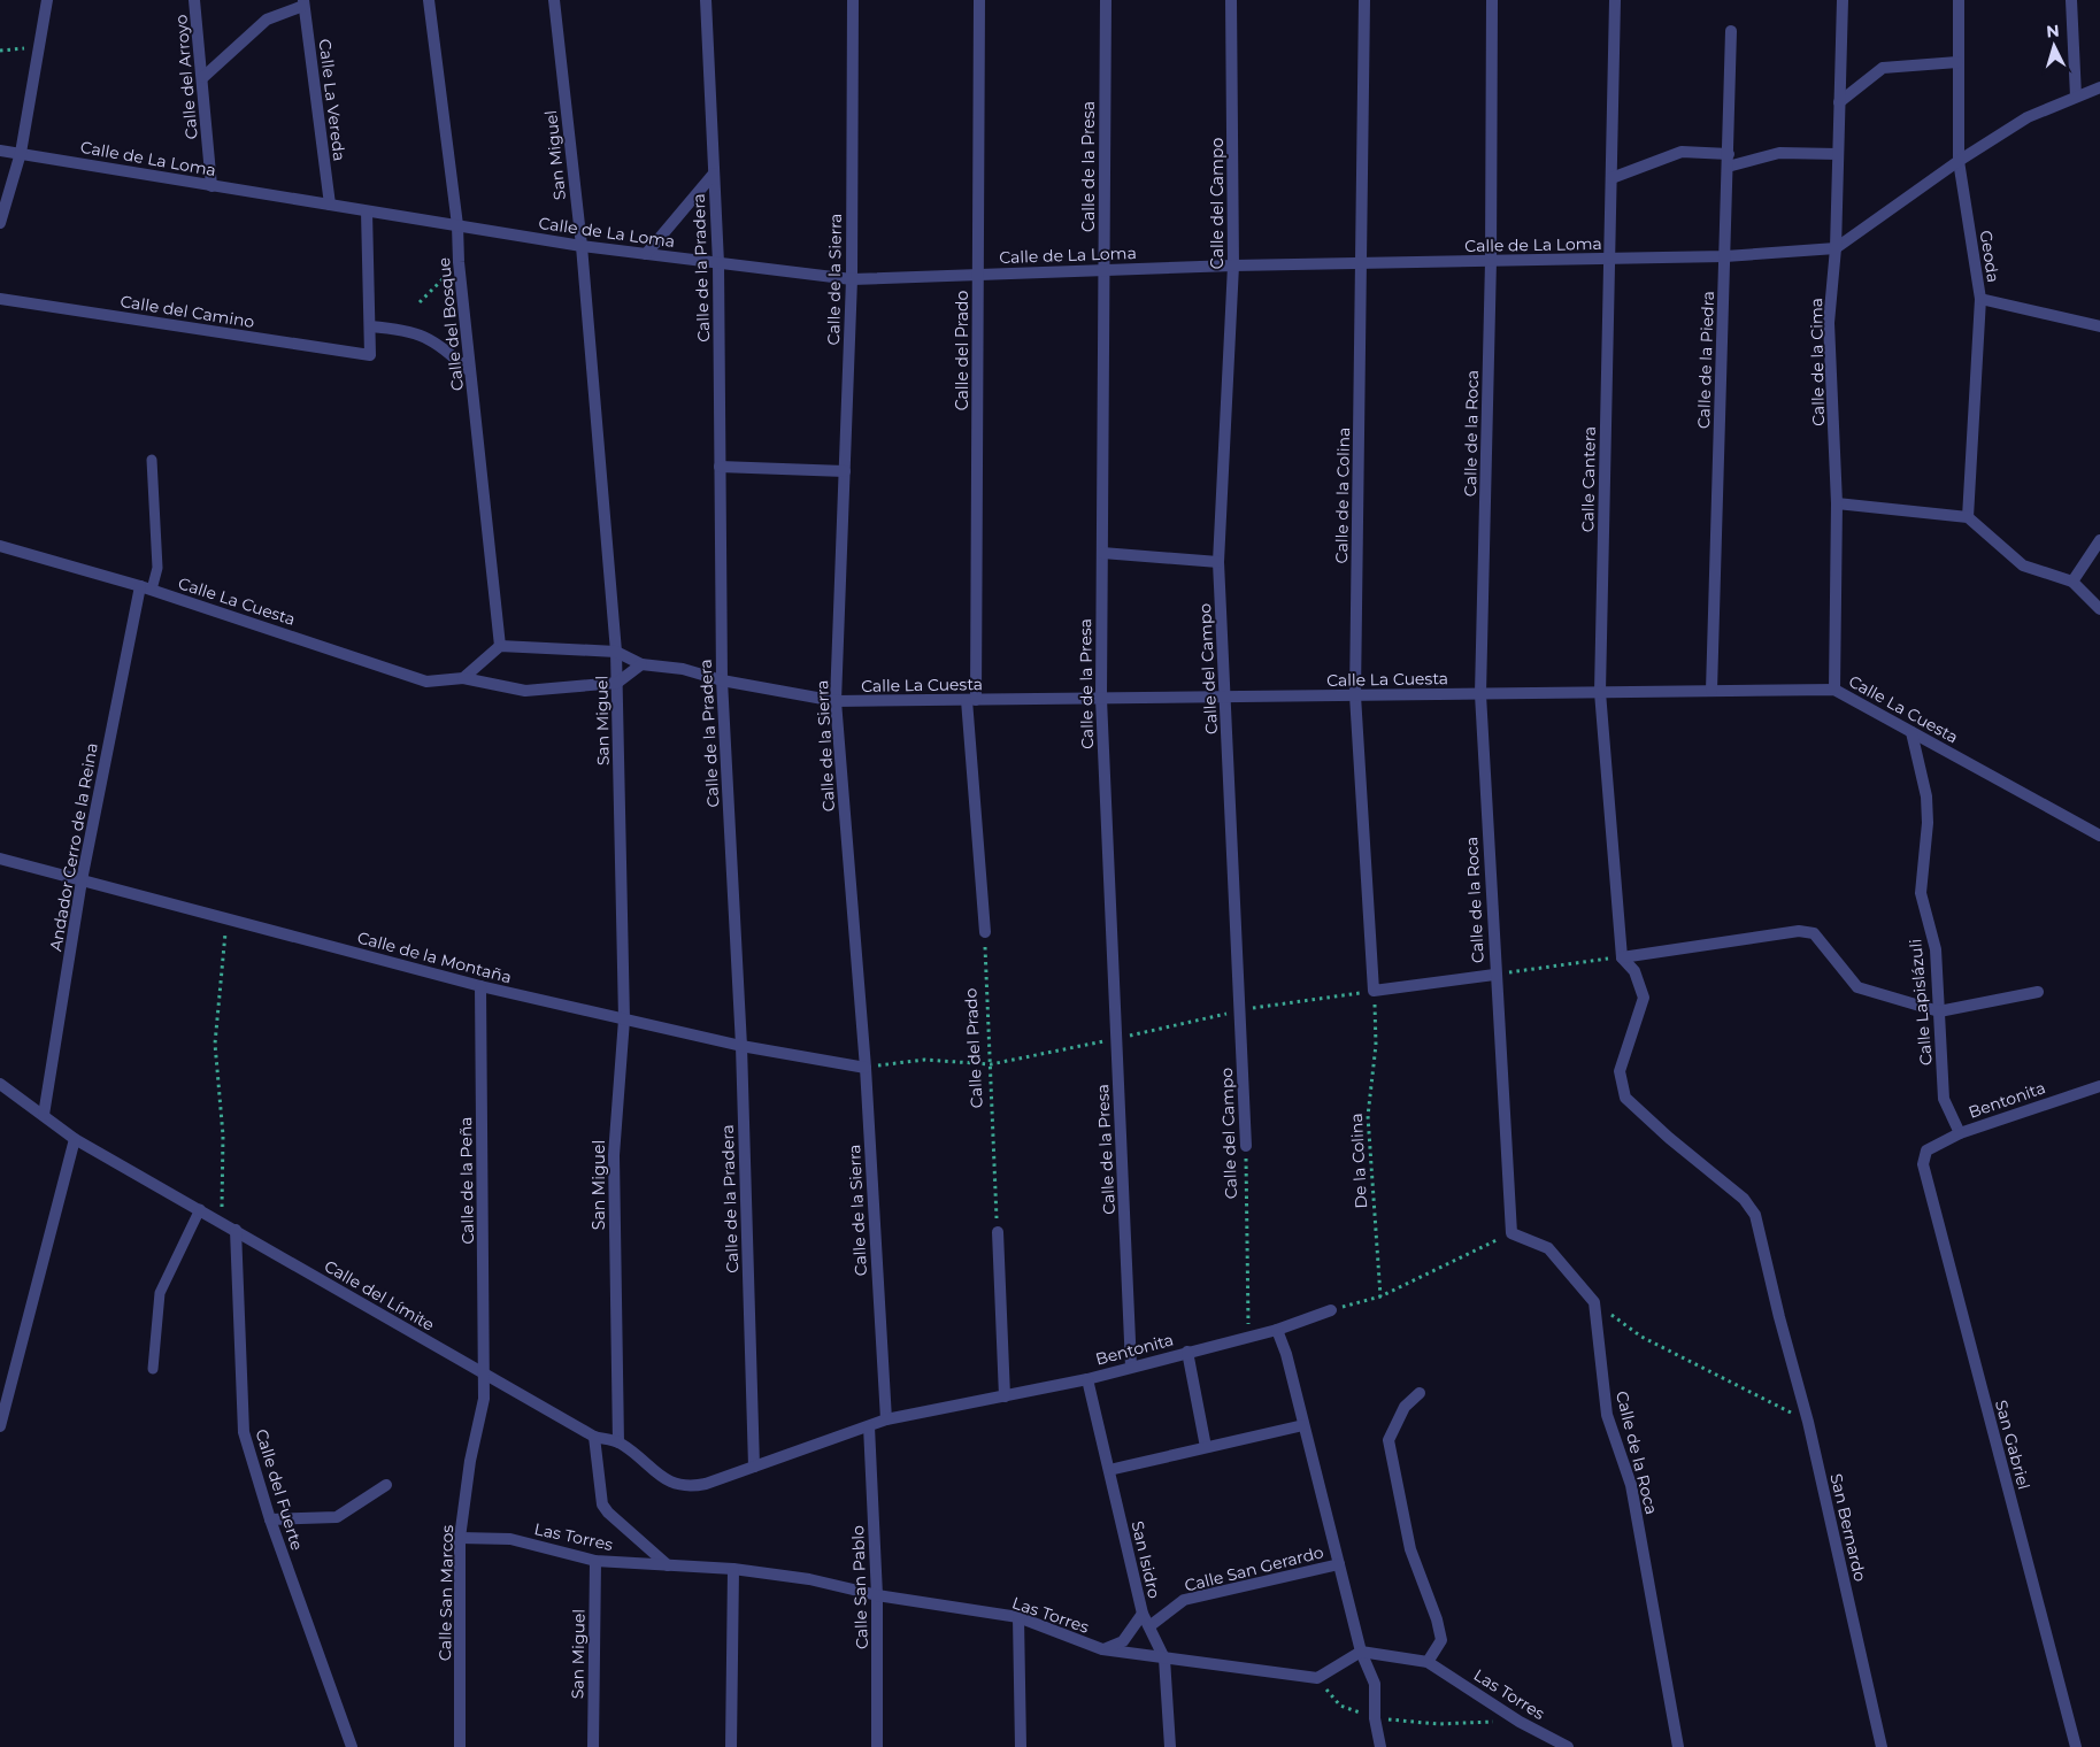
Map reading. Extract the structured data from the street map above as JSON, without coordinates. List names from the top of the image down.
{
  "streets": {
    "street": [
      "Calle del Arroyo",
      "Calle La Vereda",
      "San Miguel",
      "Calle de La Loma",
      "Calle de la Presa",
      "Calle del Campo",
      "Geoda",
      "Calle de la Pradera",
      "Calle de la Sierra",
      "Calle del Camino",
      "Calle del Bosque",
      "Calle del Prado",
      "Calle de la Piedra",
      "Calle de la Cima",
      "Calle de la Roca",
      "Calle Cantera",
      "Calle de la Colina",
      "Calle La Cuesta",
      "Andador Cerro de la Reina",
      "Calle de la Montaña",
      "Calle Lapislázuli",
      "Bentonita",
      "Calle de la Peña",
      "Calle del Límite",
      "San Gabriel",
      "Calle del Fuerte",
      "San Bernardo",
      "Las Torres",
      "San Isidro",
      "Calle San Gerardo",
      "Calle San Pablo",
      "Calle San Marcos"
    ],
    "path": ["De la Colina"]
  },
  "crossings": [
    ["Calle del Arroyo", "Calle de La Loma"],
    ["Calle La Vereda", "Calle de La Loma"],
    ["San Miguel", "Calle de La Loma"],
    ["San Miguel", "Calle La Cuesta"],
    ["San Miguel", "Calle de la Montaña"],
    ["San Miguel", "Calle del Límite"],
    ["San Miguel", "Las Torres"],
    ["Calle de La Loma", "Calle de la Presa"],
    ["Calle de La Loma", "Calle del Campo"],
    ["Calle de La Loma", "Calle de la Pradera"],
    ["Calle de La Loma", "Calle de la Sierra"],
    ["Calle de La Loma", "Calle del Bosque"],
    ["Calle de La Loma", "Calle del Prado"],
    ["Calle de La Loma", "Calle de la Piedra"],
    ["Calle de La Loma", "Calle de la Cima"],
    ["Calle de La Loma", "Calle de la Roca"],
    ["Calle de La Loma", "Calle Cantera"],
    ["Calle de La Loma", "Calle de la Colina"],
    ["Calle de la Presa", "Calle La Cuesta"],
    ["Calle de la Presa", "Bentonita"],
    ["Calle del Campo", "Calle La Cuesta"],
    ["Calle del Campo", "Bentonita"],
    ["Calle de la Pradera", "Calle La Cuesta"],
    ["Calle de la Pradera", "Calle de la Montaña"],
    ["Calle de la Pradera", "Bentonita"],
    ["Calle de la Pradera", "Calle del Límite"],
    ["Calle de la Sierra", "Calle La Cuesta"],
    ["Calle de la Sierra", "Calle de la Montaña"],
    ["Calle de la Sierra", "Bentonita"],
    ["Calle del Bosque", "Calle La Cuesta"],
    ["Calle del Prado", "Calle La Cuesta"],
    ["Calle de la Piedra", "Calle La Cuesta"],
    ["Calle de la Cima", "Calle La Cuesta"],
    ["Calle de la Roca", "Calle La Cuesta"],
    ["Calle Cantera", "Calle La Cuesta"],
    ["Calle Cantera", "San Bernardo"],
    ["Calle de la Colina", "Calle La Cuesta"],
    ["Calle de la Colina", "De la Colina"],
    ["Calle La Cuesta", "Andador Cerro de la Reina"],
    ["Calle La Cuesta", "Calle Lapislázuli"],
    ["Andador Cerro de la Reina", "Calle de la Montaña"],
    ["Andador Cerro de la Reina", "Calle del Límite"],
    ["Calle de la Montaña", "Calle de la Peña"],
    ["Calle Lapislázuli", "Bentonita"],
    ["Bentonita", "Calle del Límite"],
    ["Bentonita", "San Gabriel"],
    ["Bentonita", "San Isidro"],
    ["Bentonita", "Calle San Pablo"],
    ["Calle de la Peña", "Calle del Límite"],
    ["Calle de la Peña", "Calle San Marcos"],
    ["Calle del Límite", "Calle del Fuerte"],
    ["Calle del Límite", "Calle San Marcos"],
    ["Las Torres", "San Isidro"],
    ["Las Torres", "Calle San Pablo"],
    ["Las Torres", "Calle San Marcos"],
    ["San Isidro", "Calle San Gerardo"]
  ],
  "north": "top"
}
